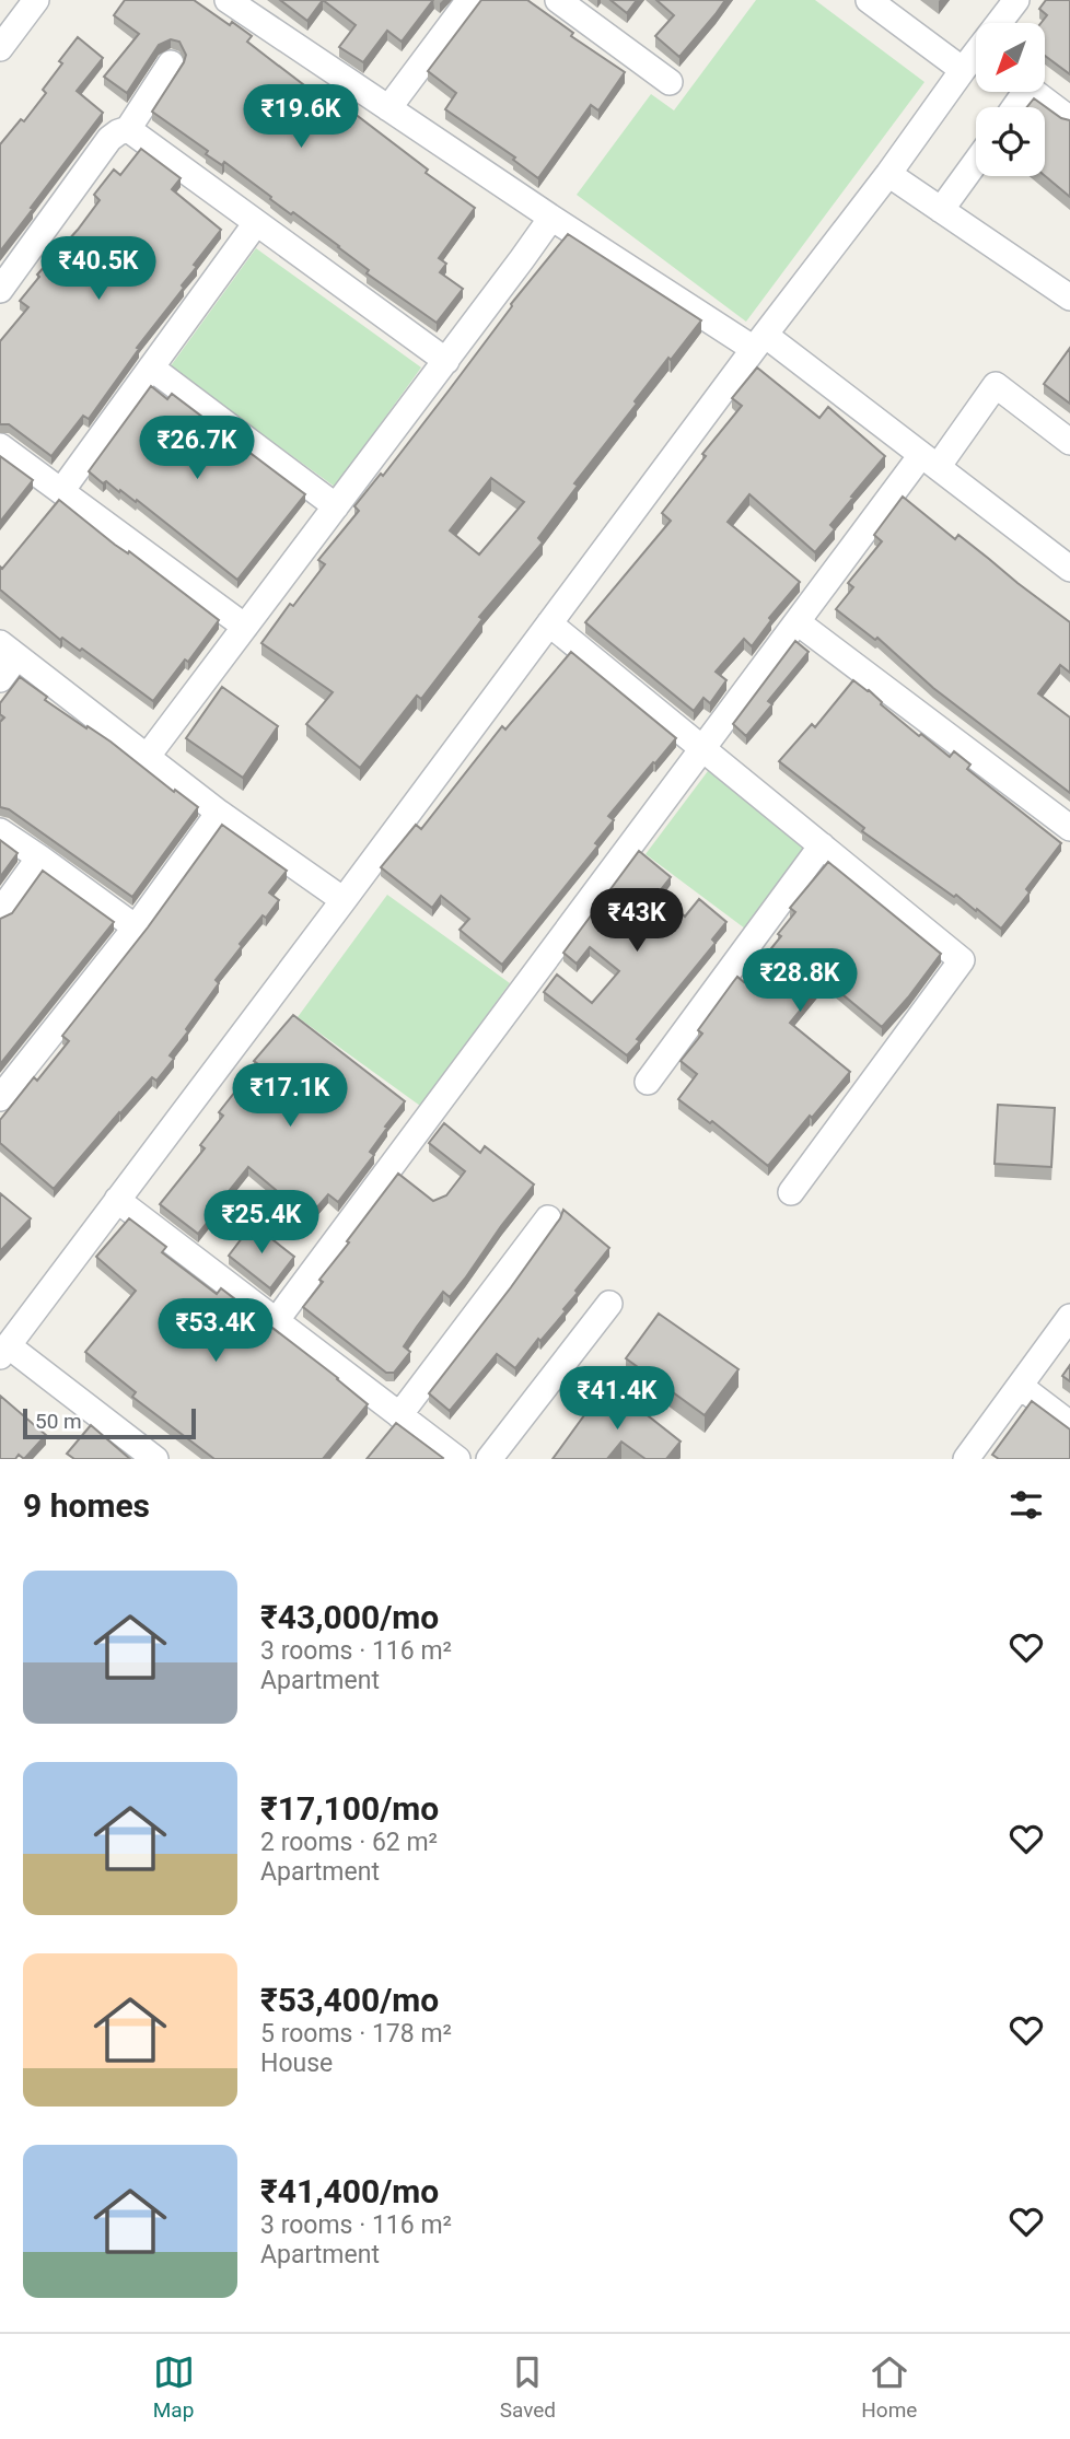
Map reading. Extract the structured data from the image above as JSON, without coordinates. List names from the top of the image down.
{
  "scale_bar": "50 m",
  "north": "bottom left",
  "page": {
    "price": [
      "₹19.6K",
      "₹40.5K",
      "₹26.7K",
      "₹43K",
      "₹28.8K",
      "₹17.1K",
      "₹25.4K",
      "₹53.4K",
      "₹41.4K"
    ],
    "scale": "50 m",
    "heading": "9 homes",
    "list": [
      {
        "name": "₹43,000/mo",
        "note": "3 rooms · 116 m² · Apartment"
      },
      {
        "name": "₹17,100/mo",
        "note": "2 rooms · 62 m² · Apartment"
      },
      {
        "name": "₹53,400/mo",
        "note": "5 rooms · 178 m² · House"
      },
      {
        "name": "₹41,400/mo",
        "note": "3 rooms · 116 m² · Apartment"
      }
    ],
    "tabs": ["Map", "Saved", "Home"]
  }
}
